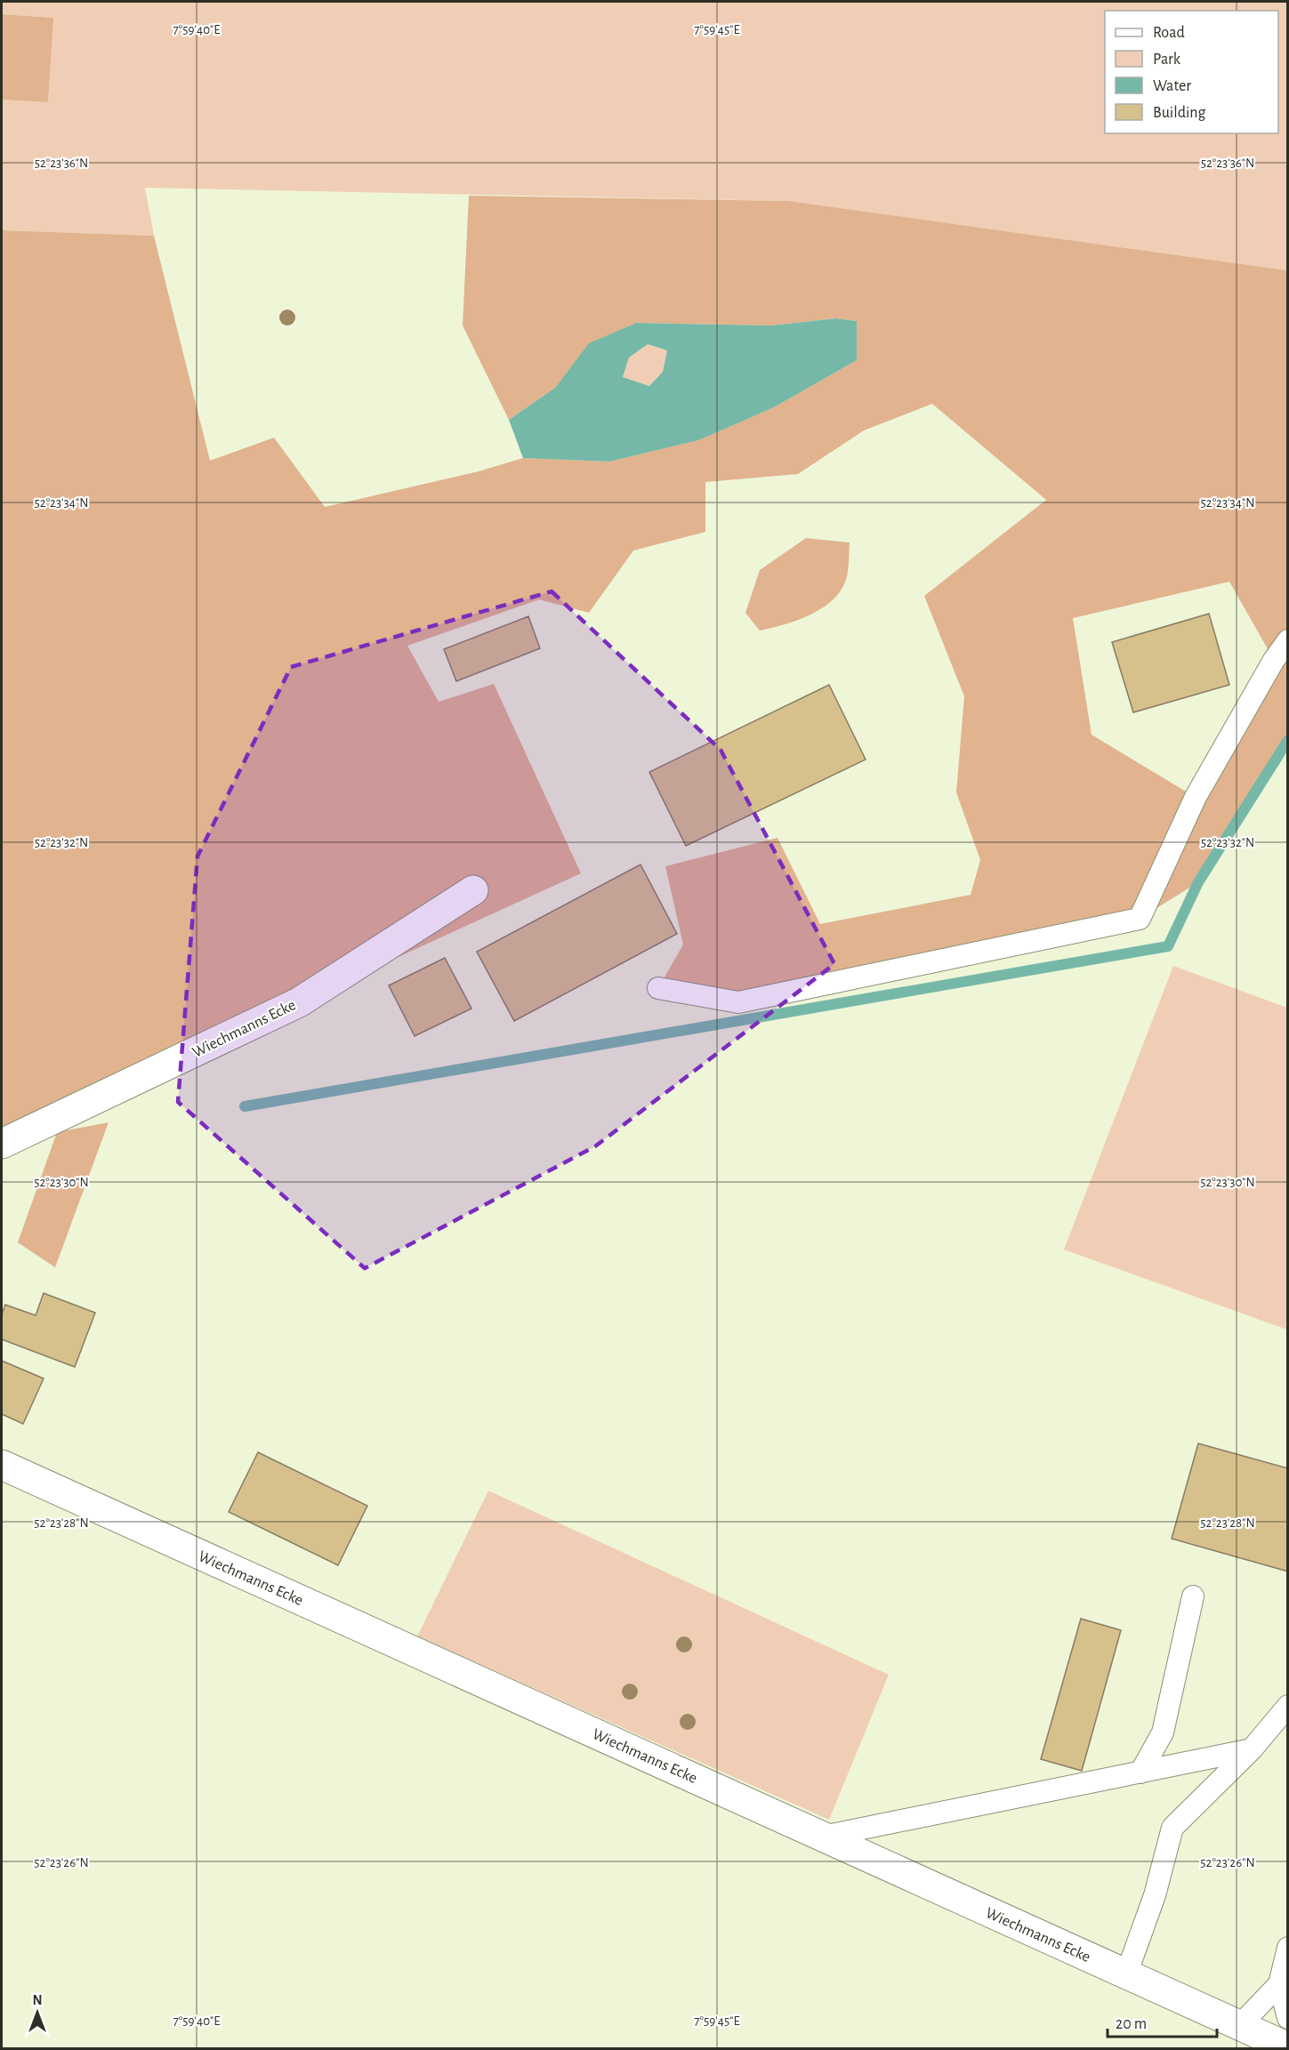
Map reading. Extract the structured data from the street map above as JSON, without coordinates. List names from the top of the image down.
{
  "streets": {
    "street": ["Wiechmanns Ecke"]
  },
  "legend": [
    "Road",
    "Park",
    "Water",
    "Building"
  ],
  "scale_bar": "20 m",
  "north": "top",
  "coordinates": [
    "7°59'40\"E",
    "7°59'45\"E",
    "52°23'36\"N",
    "52°23'34\"N",
    "52°23'32\"N",
    "52°23'30\"N",
    "52°23'28\"N",
    "52°23'26\"N"
  ]
}
